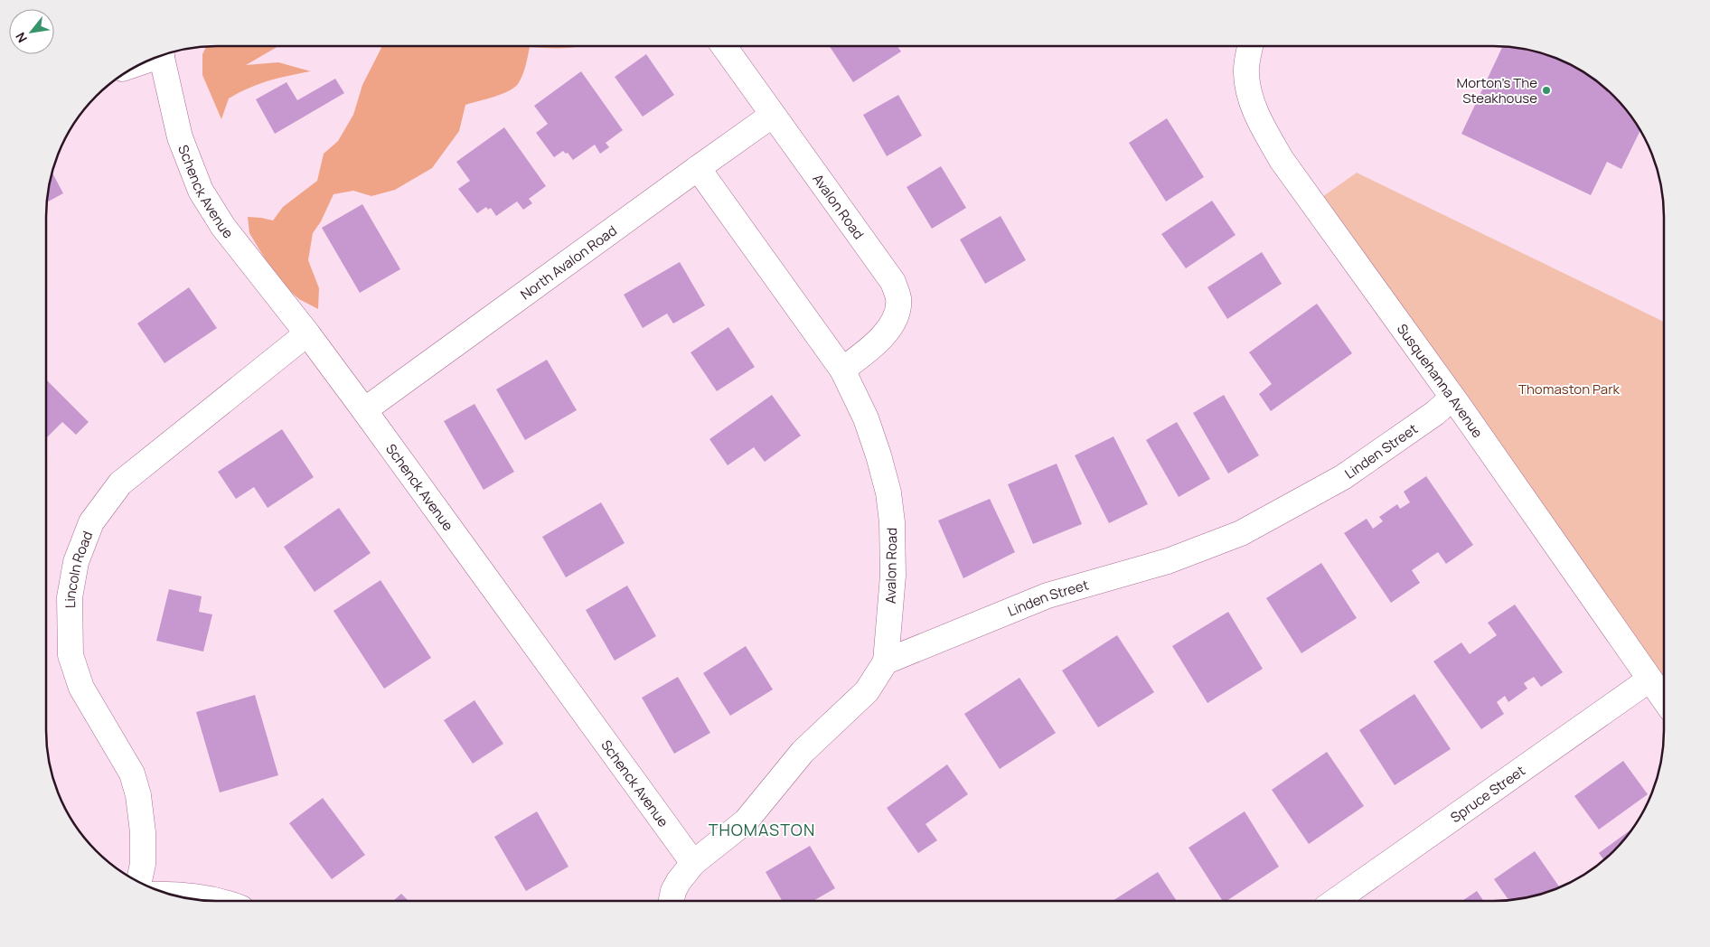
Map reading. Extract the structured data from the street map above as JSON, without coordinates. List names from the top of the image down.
{
  "streets": {
    "street": [
      "Schenck Avenue",
      "Avalon Road",
      "North Avalon Road",
      "Susquehanna Avenue",
      "Linden Street",
      "Lincoln Road",
      "Spruce Street"
    ]
  },
  "crossings": [
    ["Schenck Avenue", "North Avalon Road"],
    ["Schenck Avenue", "Lincoln Road"],
    ["Avalon Road", "North Avalon Road"],
    ["Avalon Road", "Linden Street"],
    ["Susquehanna Avenue", "Linden Street"],
    ["Susquehanna Avenue", "Spruce Street"]
  ],
  "districts": ["THOMASTON"],
  "parks": ["Thomaston Park"],
  "places": ["Morton's The Steakhouse"],
  "north": "bottom left"
}
